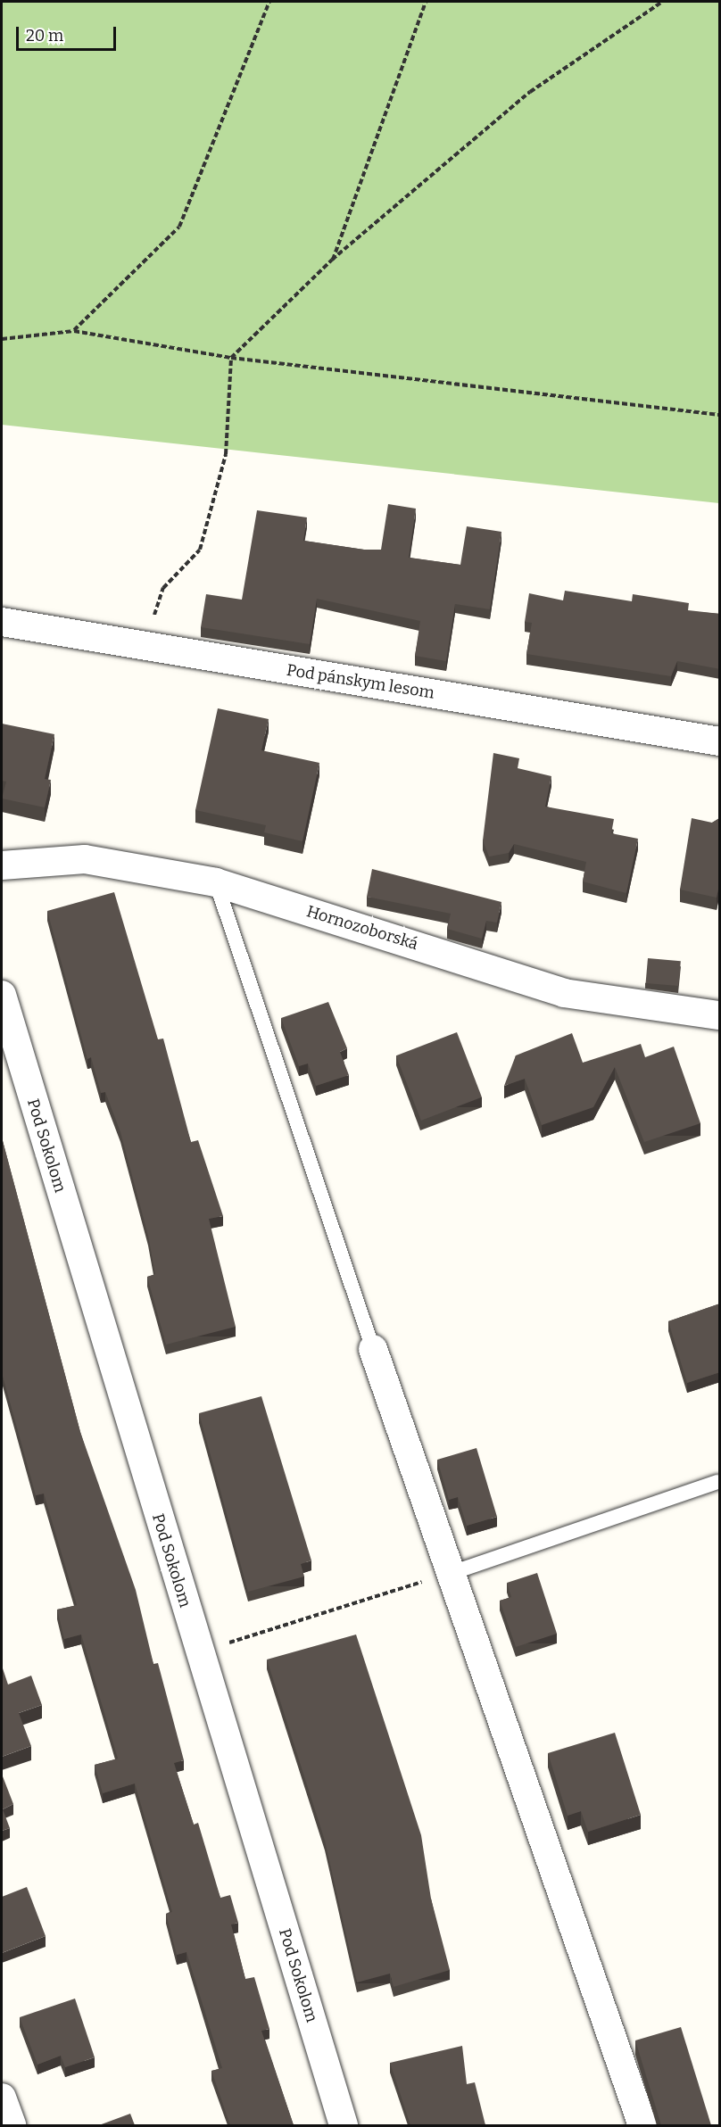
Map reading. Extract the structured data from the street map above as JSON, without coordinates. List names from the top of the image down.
{
  "streets": {
    "street": ["Pod pánskym lesom", "Hornozoborská", "Pod Sokolom"]
  },
  "scale_bar": "20 m"
}
